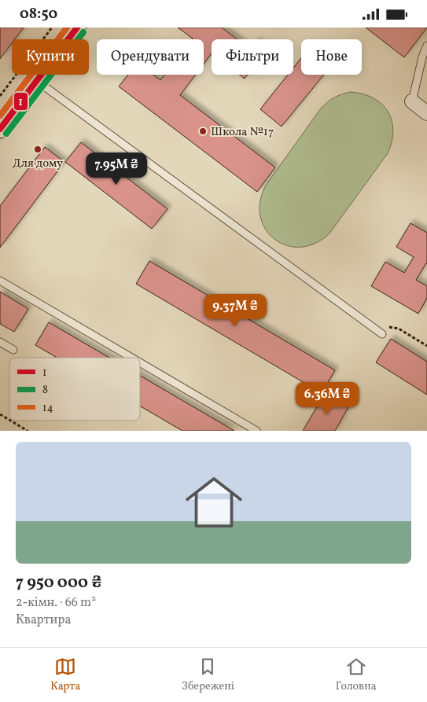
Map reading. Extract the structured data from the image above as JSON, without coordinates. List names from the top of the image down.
{
  "places": ["Школа №17", "Для дому"],
  "lines": ["transit line 1", "transit line 14", "transit line 8"],
  "legend": ["1", "8", "14"],
  "page": {
    "status": "08:50",
    "chip": [
      "Купити",
      "Орендувати",
      "Фільтри",
      "Нове"
    ],
    "price": ["7.95M ₴", "9.37M ₴", "6.36M ₴"],
    "list": [
      {
        "name": "7 950 000 ₴",
        "note": "2-кімн. · 66 m² · Квартира"
      }
    ],
    "tabs": ["Карта", "Збережені", "Головна"]
  }
}
